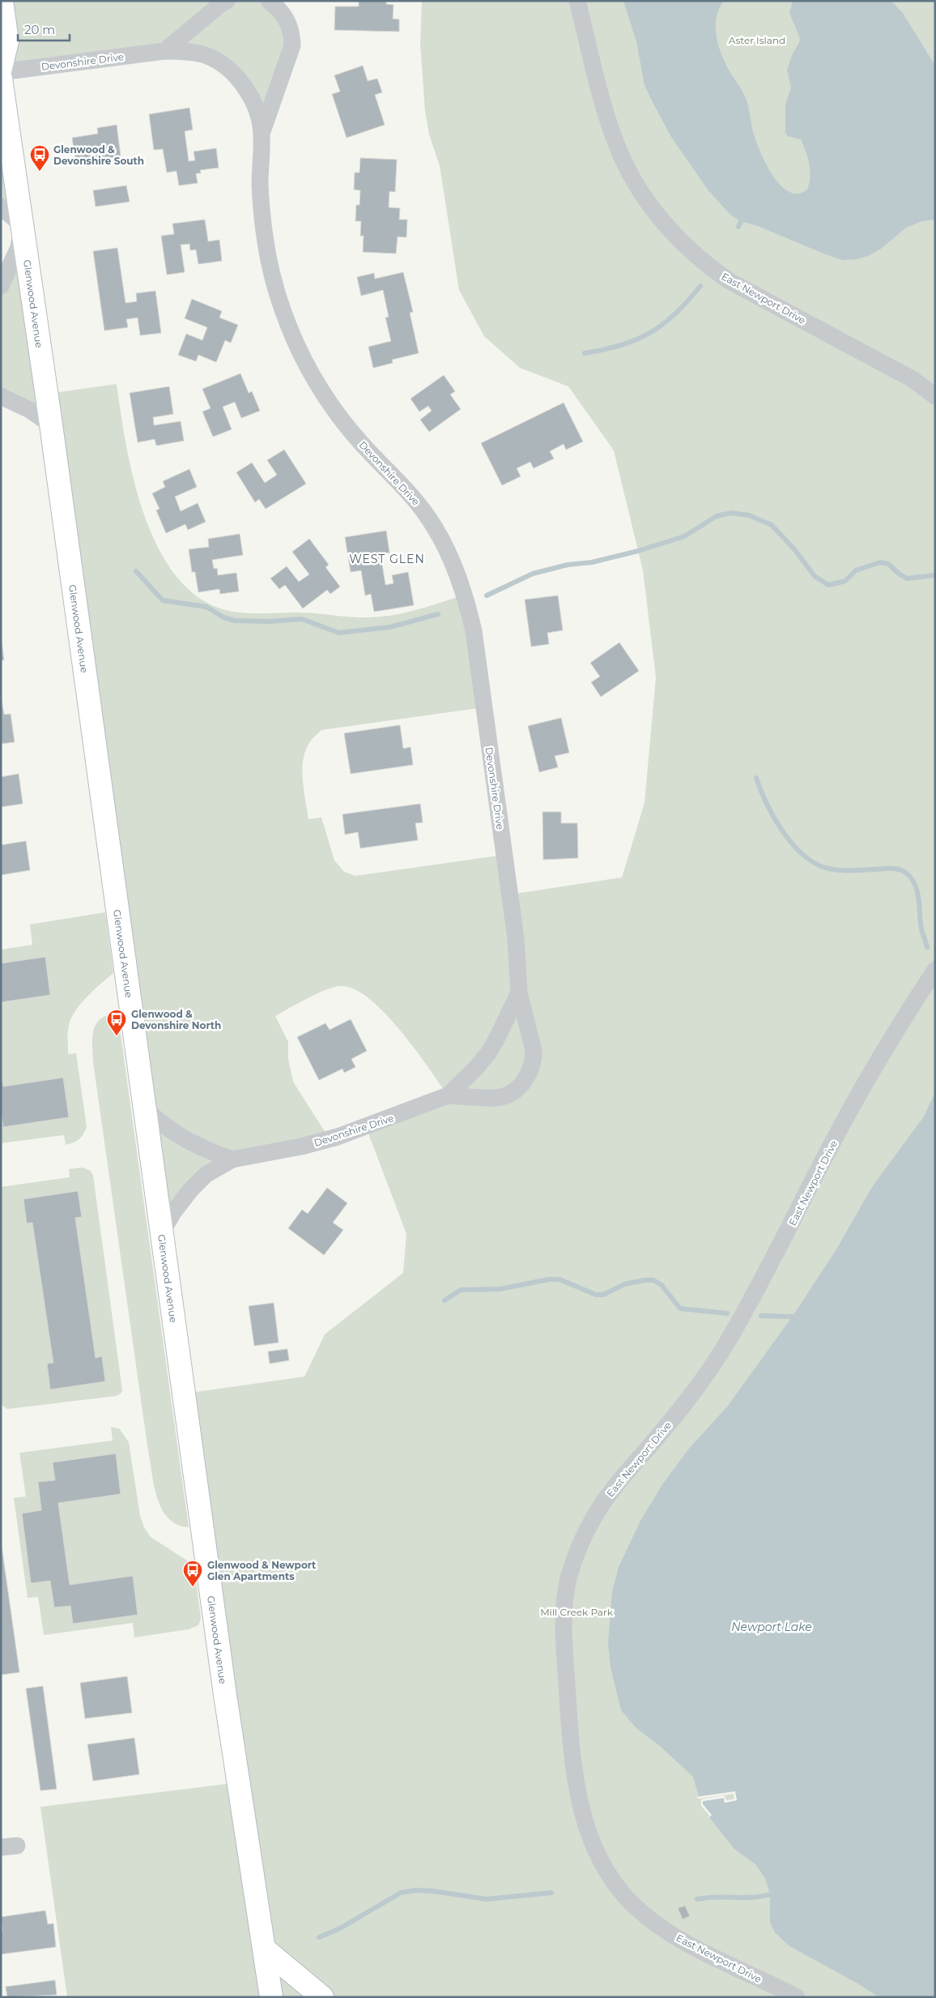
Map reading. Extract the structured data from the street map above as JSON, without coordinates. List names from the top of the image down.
{
  "streets": {
    "street": ["Devonshire Drive", "East Newport Drive", "Glenwood Avenue"]
  },
  "crossings": [
    ["Devonshire Drive", "Glenwood Avenue"]
  ],
  "districts": ["WEST GLEN"],
  "water": ["Newport Lake"],
  "parks": ["Aster Island", "Mill Creek Park"],
  "places": {
    "bus stop": ["Glenwood & Devonshire South", "Glenwood & Devonshire North", "Glenwood & Newport Glen Apartments"]
  },
  "scale_bar": "20 m"
}
